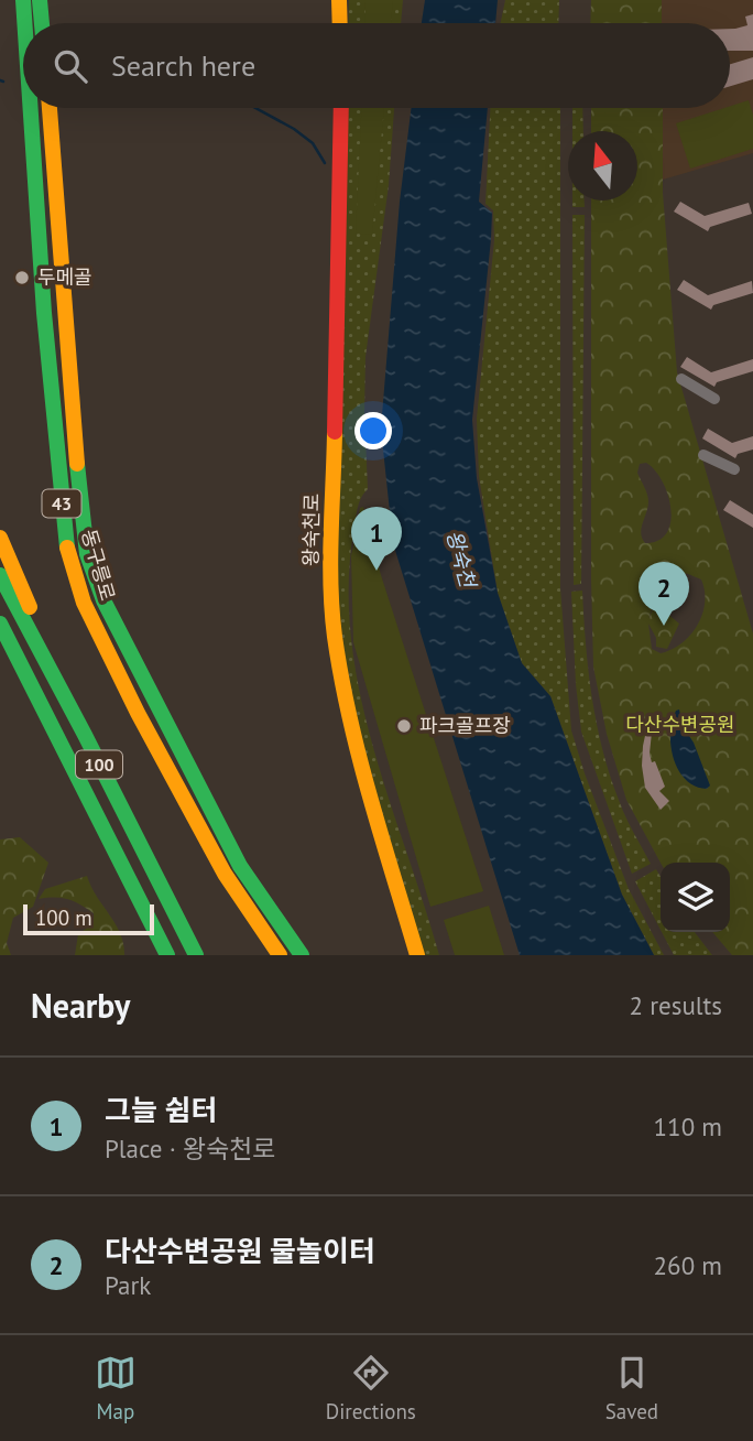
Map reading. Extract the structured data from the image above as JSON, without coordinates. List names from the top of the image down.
{
  "streets": {
    "main road": [
      "43",
      "왕숙천로",
      "동구릉로",
      "100"
    ]
  },
  "water": ["왕숙천"],
  "parks": ["다산수변공원"],
  "places": ["두메골", "파크골프장"],
  "scale_bar": "100 m",
  "north": "top",
  "page": {
    "search": "Search here",
    "pins": ["1", "2"],
    "scale": "100 m",
    "heading": ["Nearby", "2 results"],
    "list": [
      {
        "mark": "1",
        "name": "그늘 쉼터",
        "note": "Place · 왕숙천로",
        "value": "110 m"
      },
      {
        "mark": "2",
        "name": "다산수변공원 물놀이터",
        "note": "Park",
        "value": "260 m"
      }
    ],
    "nav": ["Map", "Directions", "Saved"]
  }
}
